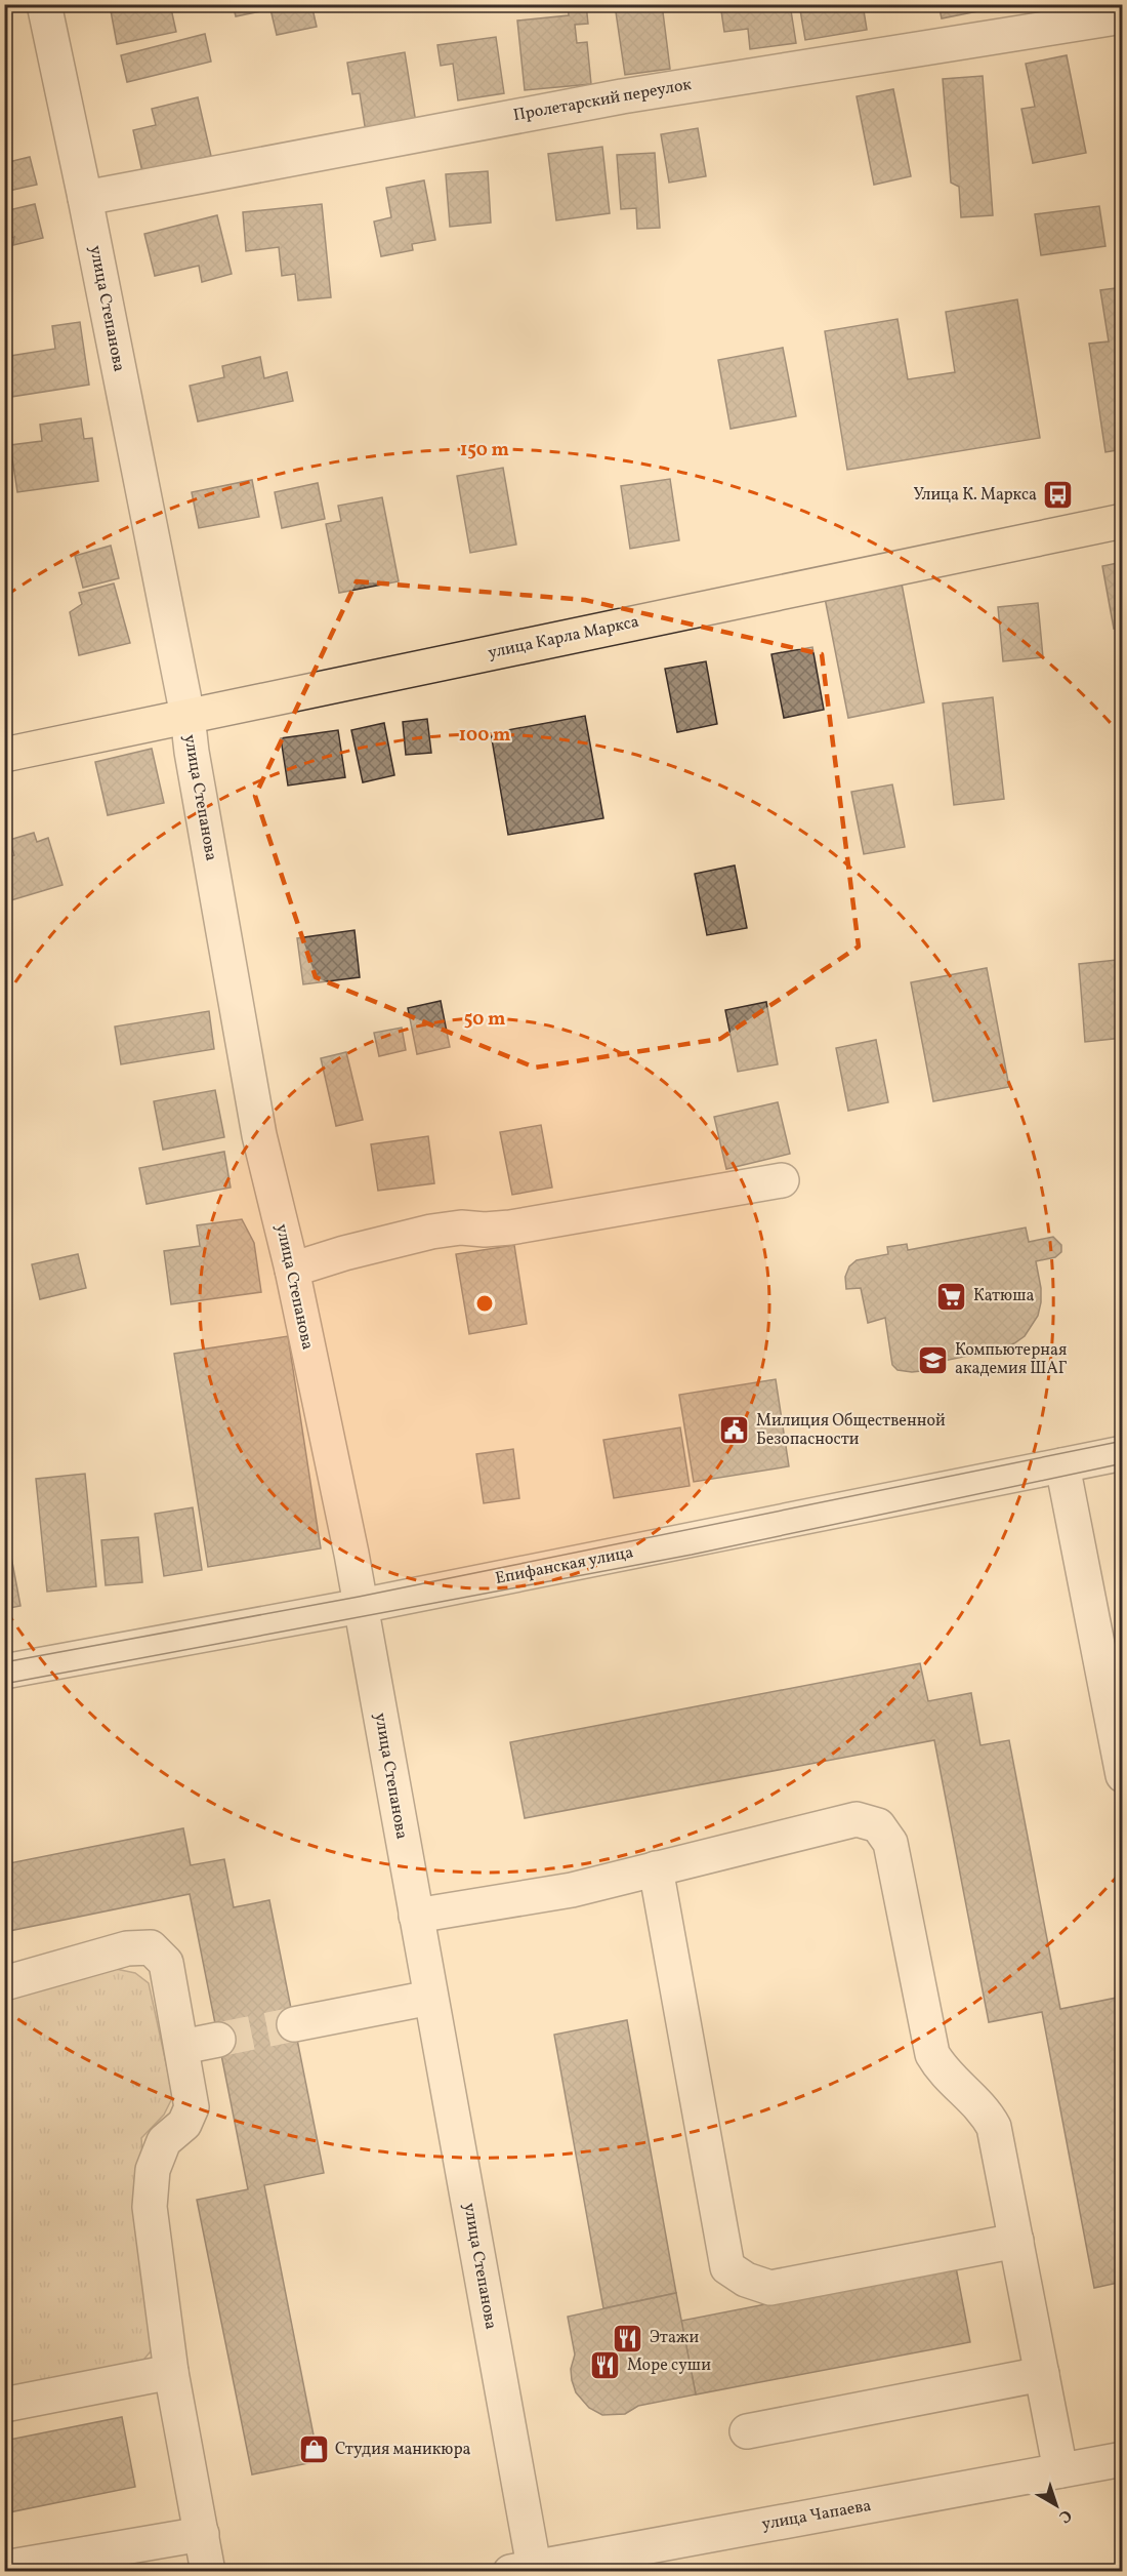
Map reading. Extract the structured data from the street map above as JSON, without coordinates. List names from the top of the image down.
{
  "streets": {
    "main road": ["улица Карла Маркса"],
    "street": [
      "Пролетарский переулок",
      "улица Степанова",
      "Епифанская улица",
      "улица Чапаева"
    ]
  },
  "crossings": [
    ["Пролетарский переулок", "улица Степанова"],
    ["улица Степанова", "улица Карла Маркса"],
    ["улица Степанова", "Епифанская улица"],
    ["улица Степанова", "улица Чапаева"]
  ],
  "places": {
    "bus stop": ["Улица К. Маркса"],
    "supermarket": ["Катюша"],
    "school or university": ["Компьютерная академия ШАГ"],
    "public building": ["Милиция Общественной Безопасности"],
    "restaurant": ["Этажи", "Море суши"],
    "shop": ["Студия маникюра"]
  },
  "north": "bottom right",
  "rings": ["150 m", "100 m", "50 m"]
}
